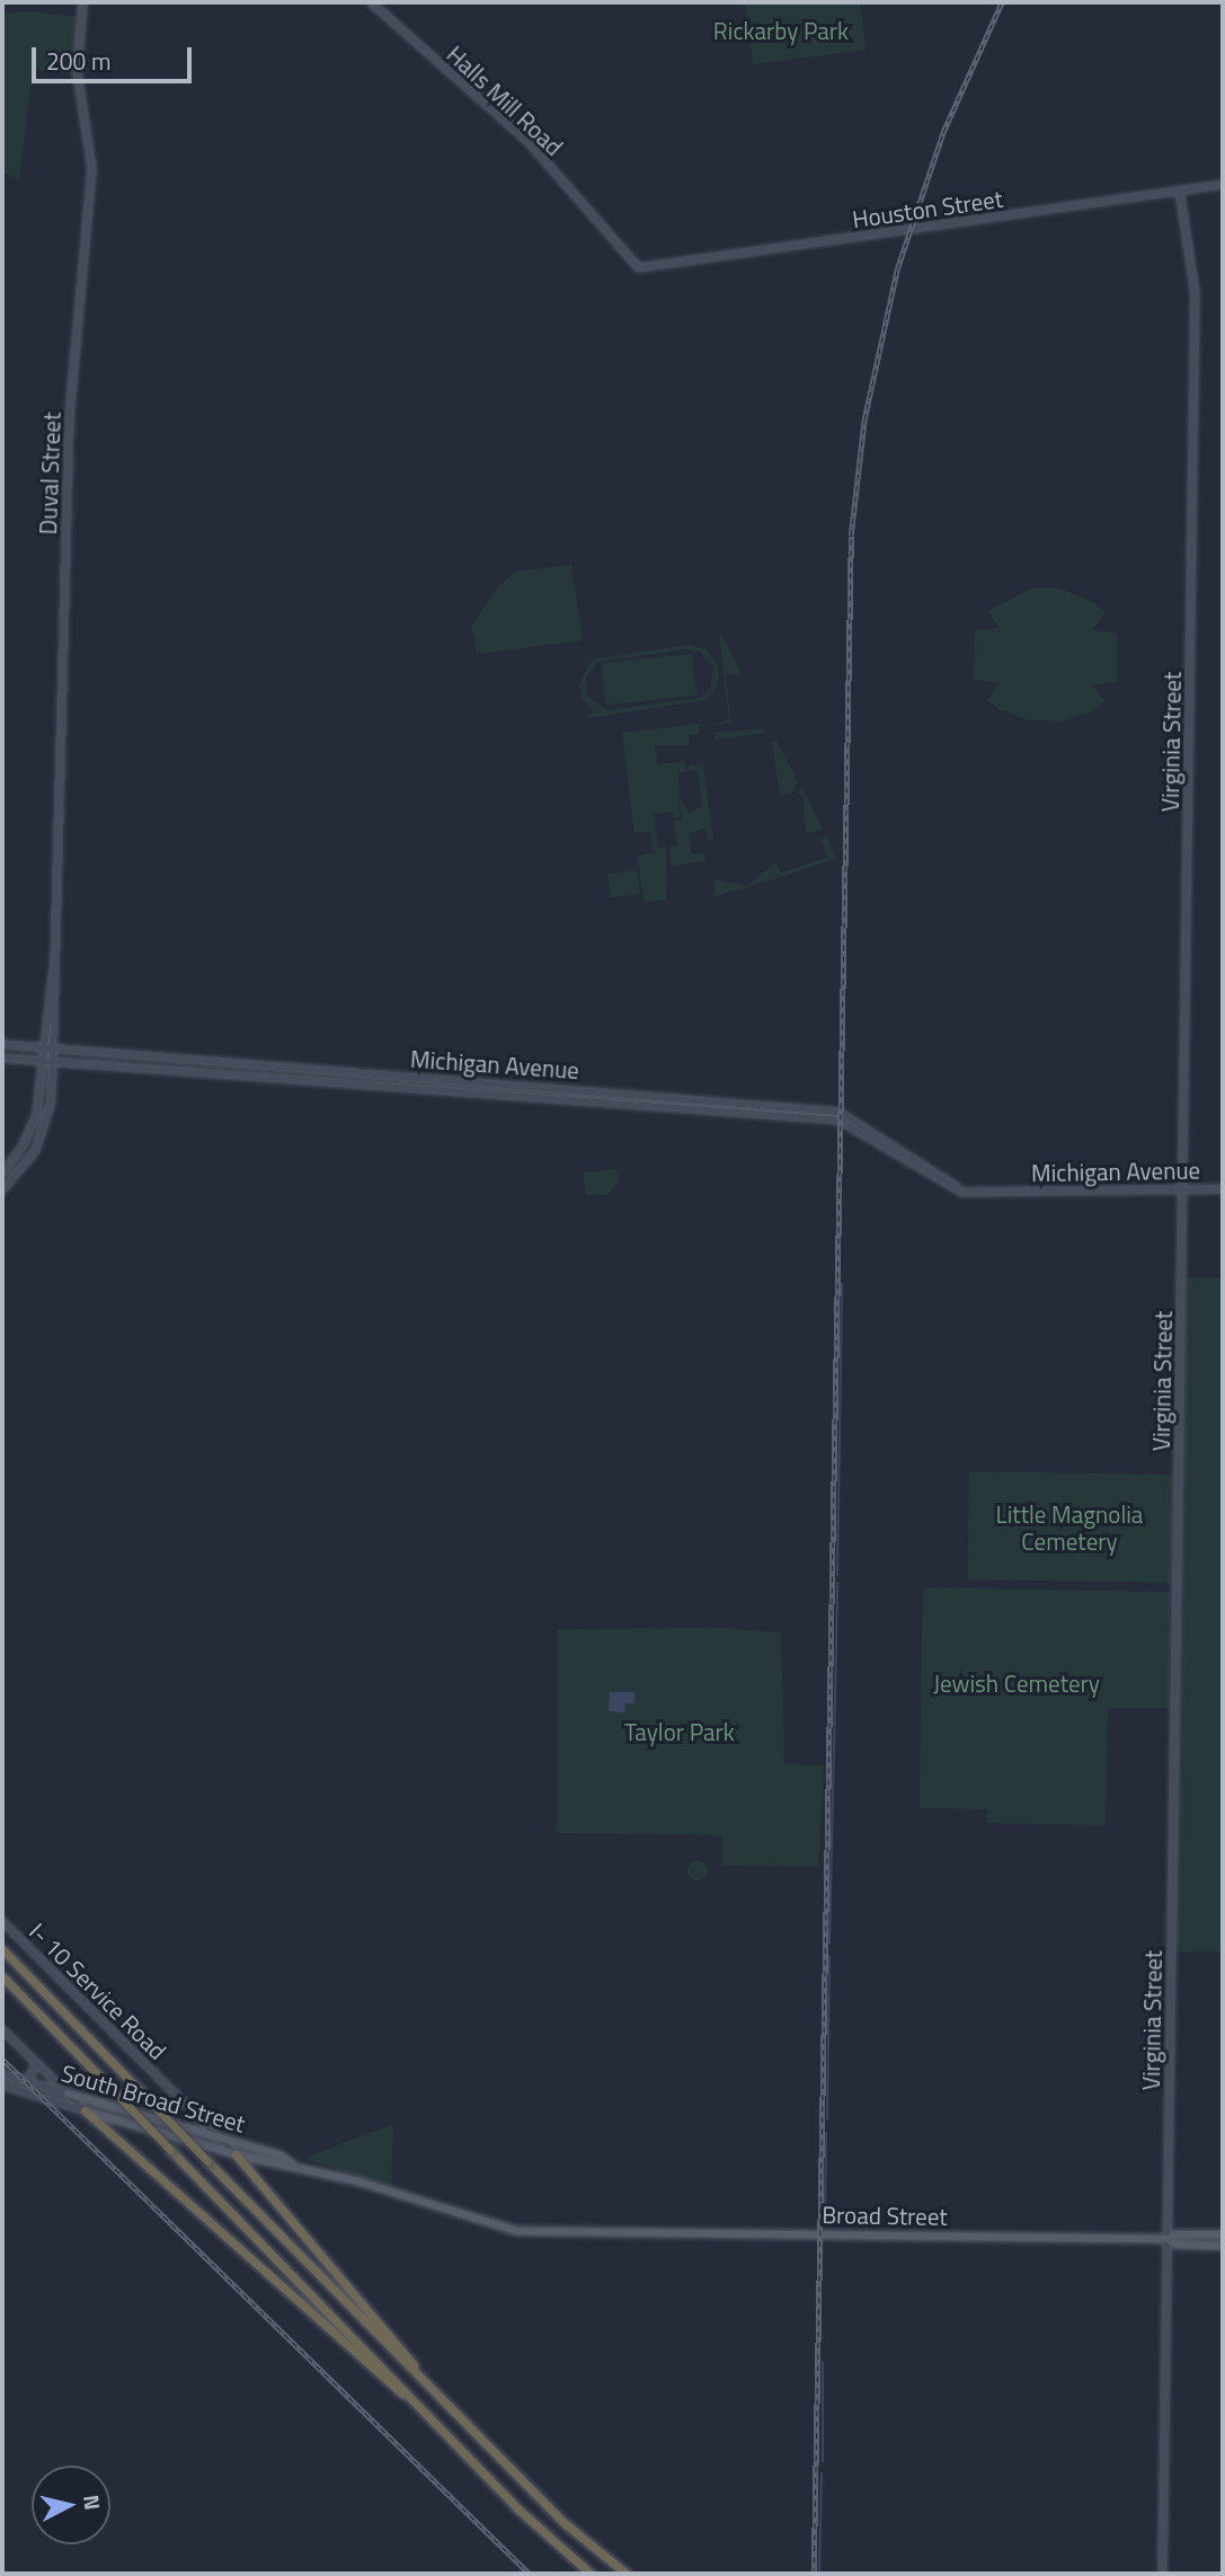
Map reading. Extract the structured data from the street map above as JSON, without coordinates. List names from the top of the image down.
{
  "streets": {
    "main road": ["South Broad Street", "Broad Street"],
    "street": [
      "Halls Mill Road",
      "Houston Street",
      "Duval Street",
      "Virginia Street",
      "Michigan Avenue",
      "I- 10 Service Road"
    ]
  },
  "crossings": [
    ["Halls Mill Road", "Houston Street"],
    ["Houston Street", "Virginia Street"],
    ["Duval Street", "Michigan Avenue"],
    ["Virginia Street", "Michigan Avenue"],
    ["Virginia Street", "Broad Street"],
    ["I- 10 Service Road", "South Broad Street"],
    ["South Broad Street", "Broad Street"]
  ],
  "parks": [
    "Rickarby Park",
    "Little Magnolia Cemetery",
    "Jewish Cemetery",
    "Taylor Park"
  ],
  "scale_bar": "200 m",
  "north": "right"
}
